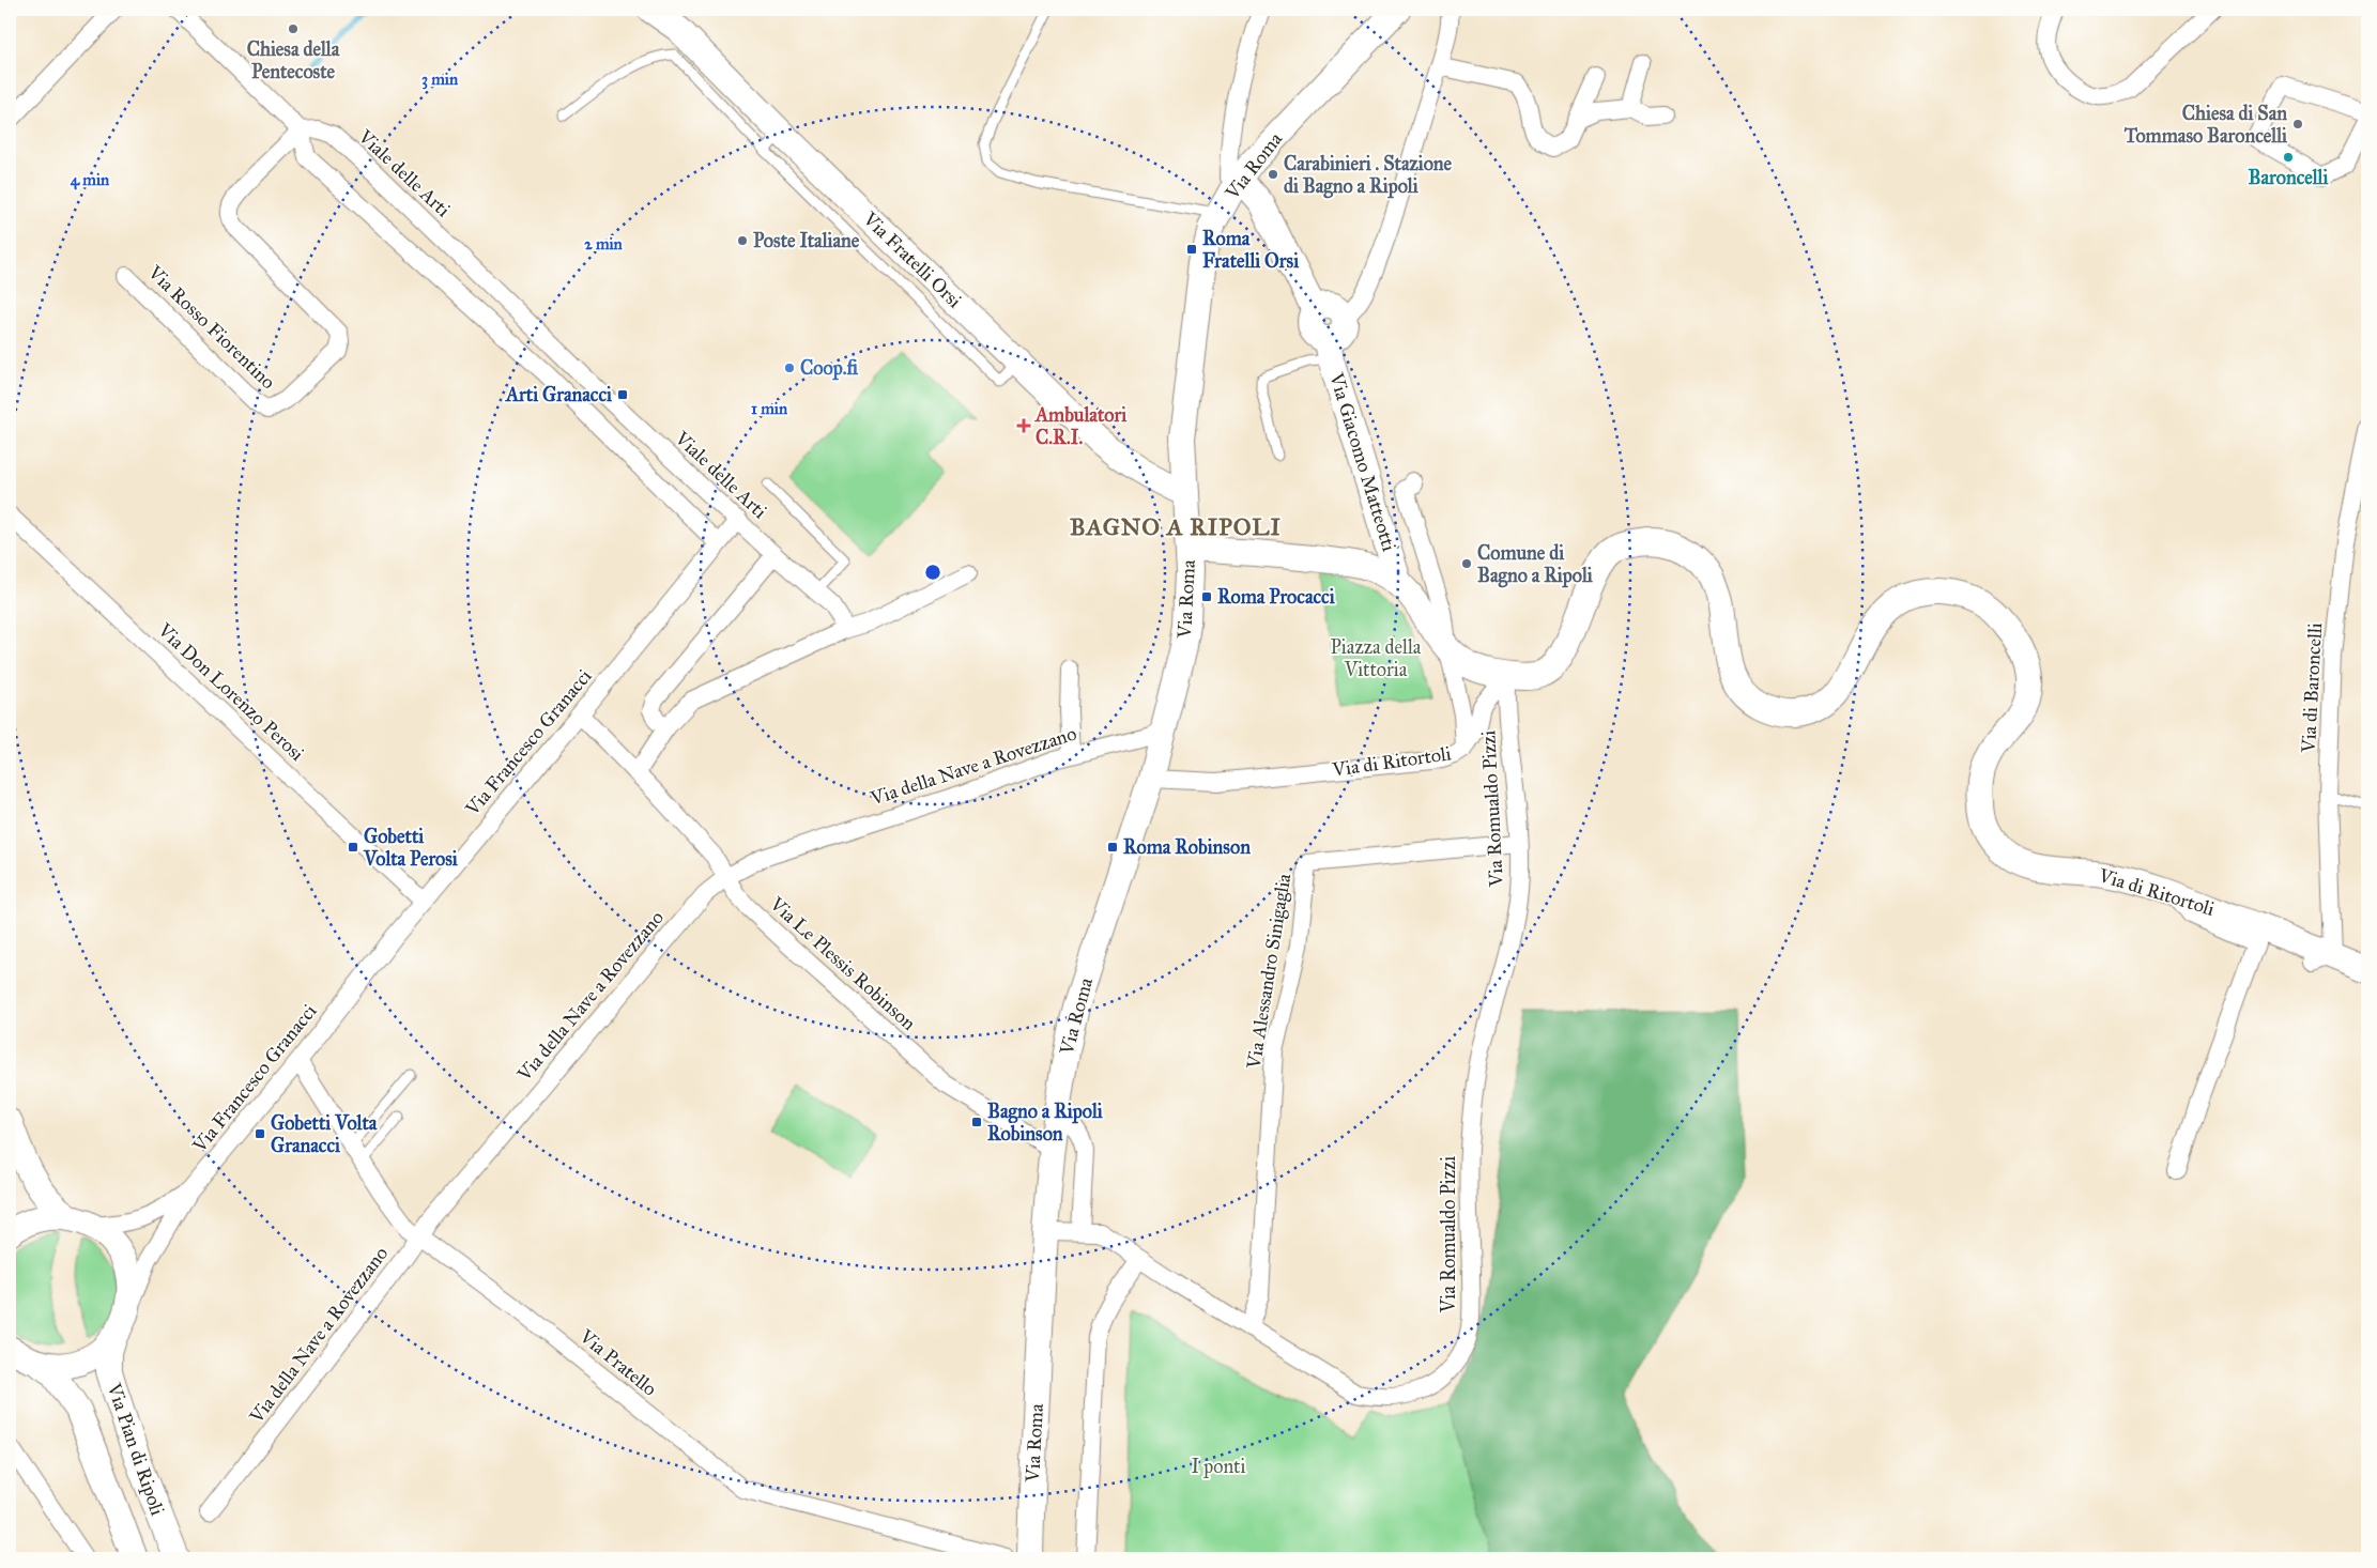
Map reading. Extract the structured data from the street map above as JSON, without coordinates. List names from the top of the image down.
{
  "streets": {
    "street": [
      "Via Roma",
      "Viale delle Arti",
      "Via Fratelli Orsi",
      "Via Rosso Fiorentino",
      "Via Giacomo Matteotti",
      "Via di Baroncelli",
      "Via Don Lorenzo Perosi",
      "Via Francesco Granacci",
      "Via di Ritortoli",
      "Via della Nave a Rovezzano",
      "Via Romualdo Pizzi",
      "Via Le Plessis Robinson",
      "Via Alessandro Sinigaglia",
      "Via Pratello",
      "Via Pian di Ripoli"
    ]
  },
  "crossings": [
    ["Via Roma", "Via Fratelli Orsi"],
    ["Via Roma", "Via Giacomo Matteotti"],
    ["Via Roma", "Via di Ritortoli"],
    ["Via Roma", "Via della Nave a Rovezzano"],
    ["Via Roma", "Via Le Plessis Robinson"],
    ["Viale delle Arti", "Via Rosso Fiorentino"],
    ["Viale delle Arti", "Via Francesco Granacci"],
    ["Via di Baroncelli", "Via di Ritortoli"],
    ["Via Don Lorenzo Perosi", "Via Francesco Granacci"],
    ["Via Francesco Granacci", "Via Le Plessis Robinson"],
    ["Via Francesco Granacci", "Via Pratello"],
    ["Via Francesco Granacci", "Via Pian di Ripoli"],
    ["Via di Ritortoli", "Via Romualdo Pizzi"],
    ["Via della Nave a Rovezzano", "Via Le Plessis Robinson"],
    ["Via della Nave a Rovezzano", "Via Pratello"],
    ["Via Romualdo Pizzi", "Via Alessandro Sinigaglia"]
  ],
  "districts": ["BAGNO A RIPOLI"],
  "parks": ["Piazza della Vittoria", "I ponti"],
  "places": {
    "other": [
      "Chiesa della Pentecoste",
      "Chiesa di San Tommaso Baroncelli",
      "Baroncelli",
      "Carabinieri . Stazione di Bagno a Ripoli",
      "Poste Italiane",
      "Coop.fi",
      "Comune di Bagno a Ripoli"
    ],
    "transit": [
      "Roma Fratelli Orsi",
      "Arti Granacci",
      "Roma Procacci",
      "Gobetti Volta Perosi",
      "Roma Robinson",
      "Bagno a Ripoli Robinson",
      "Gobetti Volta Granacci"
    ],
    "health": ["Ambulatori C.R.I."]
  },
  "rings": [
    "3 min",
    "4 min",
    "2 min",
    "1 min"
  ]
}
